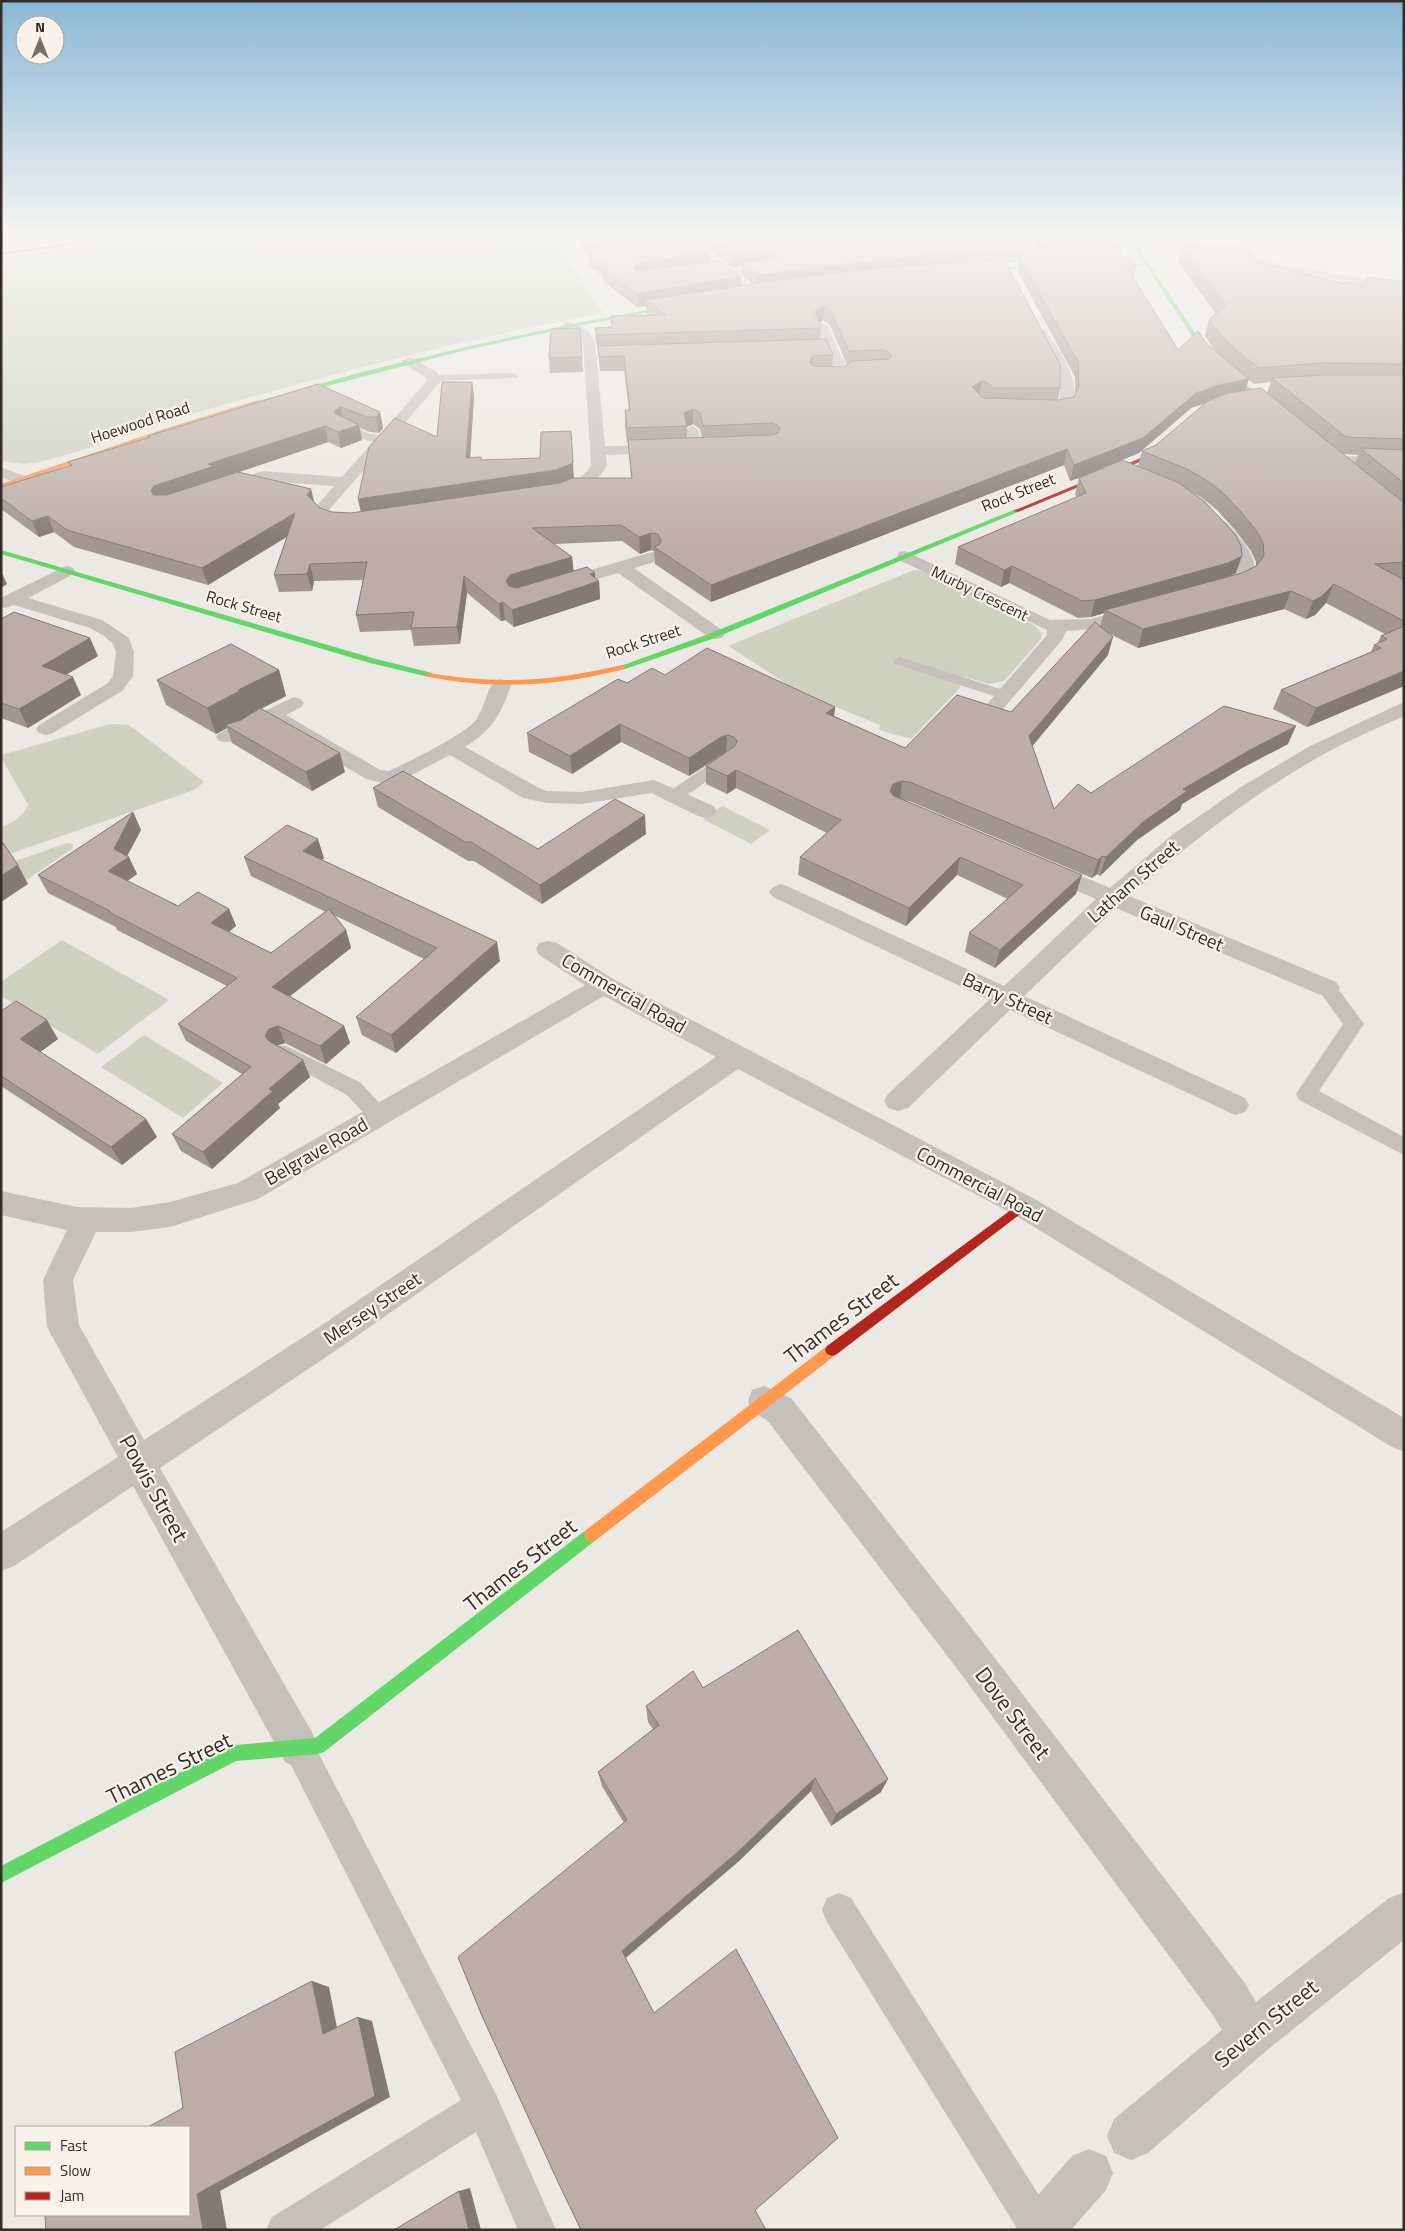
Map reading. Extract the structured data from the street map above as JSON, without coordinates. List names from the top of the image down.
{
  "streets": {
    "street": [
      "Hoewood Road",
      "Rock Street",
      "Murby Crescent",
      "Latham Street",
      "Gaul Street",
      "Commercial Road",
      "Barry Street",
      "Belgrave Road",
      "Mersey Street",
      "Thames Street",
      "Powis Street",
      "Dove Street",
      "Severn Street"
    ]
  },
  "crossings": [
    ["Rock Street", "Murby Crescent"],
    ["Latham Street", "Gaul Street"],
    ["Latham Street", "Barry Street"],
    ["Commercial Road", "Belgrave Road"],
    ["Commercial Road", "Mersey Street"],
    ["Commercial Road", "Thames Street"],
    ["Belgrave Road", "Powis Street"],
    ["Mersey Street", "Powis Street"],
    ["Thames Street", "Powis Street"],
    ["Thames Street", "Dove Street"],
    ["Dove Street", "Severn Street"]
  ],
  "legend": ["Fast", "Slow", "Jam"],
  "north": "top"
}
